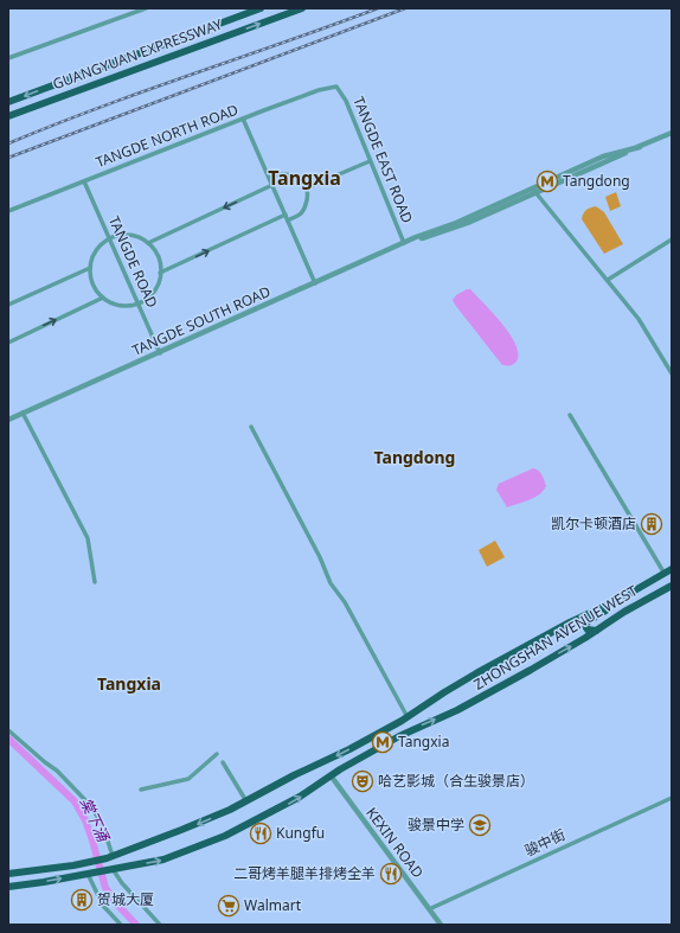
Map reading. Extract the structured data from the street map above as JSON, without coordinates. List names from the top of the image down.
{
  "streets": {
    "highway": ["GUANGYUAN EXPRESSWAY", "ZHONGSHAN AVENUE WEST"],
    "street": [
      "TANGDE NORTH ROAD",
      "TANGDE EAST ROAD",
      "TANGDE ROAD",
      "TANGDE SOUTH ROAD",
      "KEXIN ROAD",
      "骏中街"
    ]
  },
  "crossings": [
    ["TANGDE NORTH ROAD", "TANGDE EAST ROAD"],
    ["TANGDE NORTH ROAD", "TANGDE ROAD"],
    ["TANGDE EAST ROAD", "TANGDE SOUTH ROAD"],
    ["TANGDE ROAD", "TANGDE SOUTH ROAD"],
    ["ZHONGSHAN AVENUE WEST", "KEXIN ROAD"],
    ["KEXIN ROAD", "骏中街"]
  ],
  "districts": ["Tangxia", "Tangdong", "Tangxia"],
  "water": ["棠下涌"],
  "places": {
    "metro station": ["Tangdong", "Tangxia"],
    "building": ["凯尔卡顿酒店", "贺城大厦"],
    "theatre": ["哈艺影城（合生骏景店）"],
    "school or university": ["骏景中学"],
    "restaurant": ["Kungfu", "二哥烤羊腿羊排烤全羊"],
    "supermarket": ["Walmart"]
  }
}
